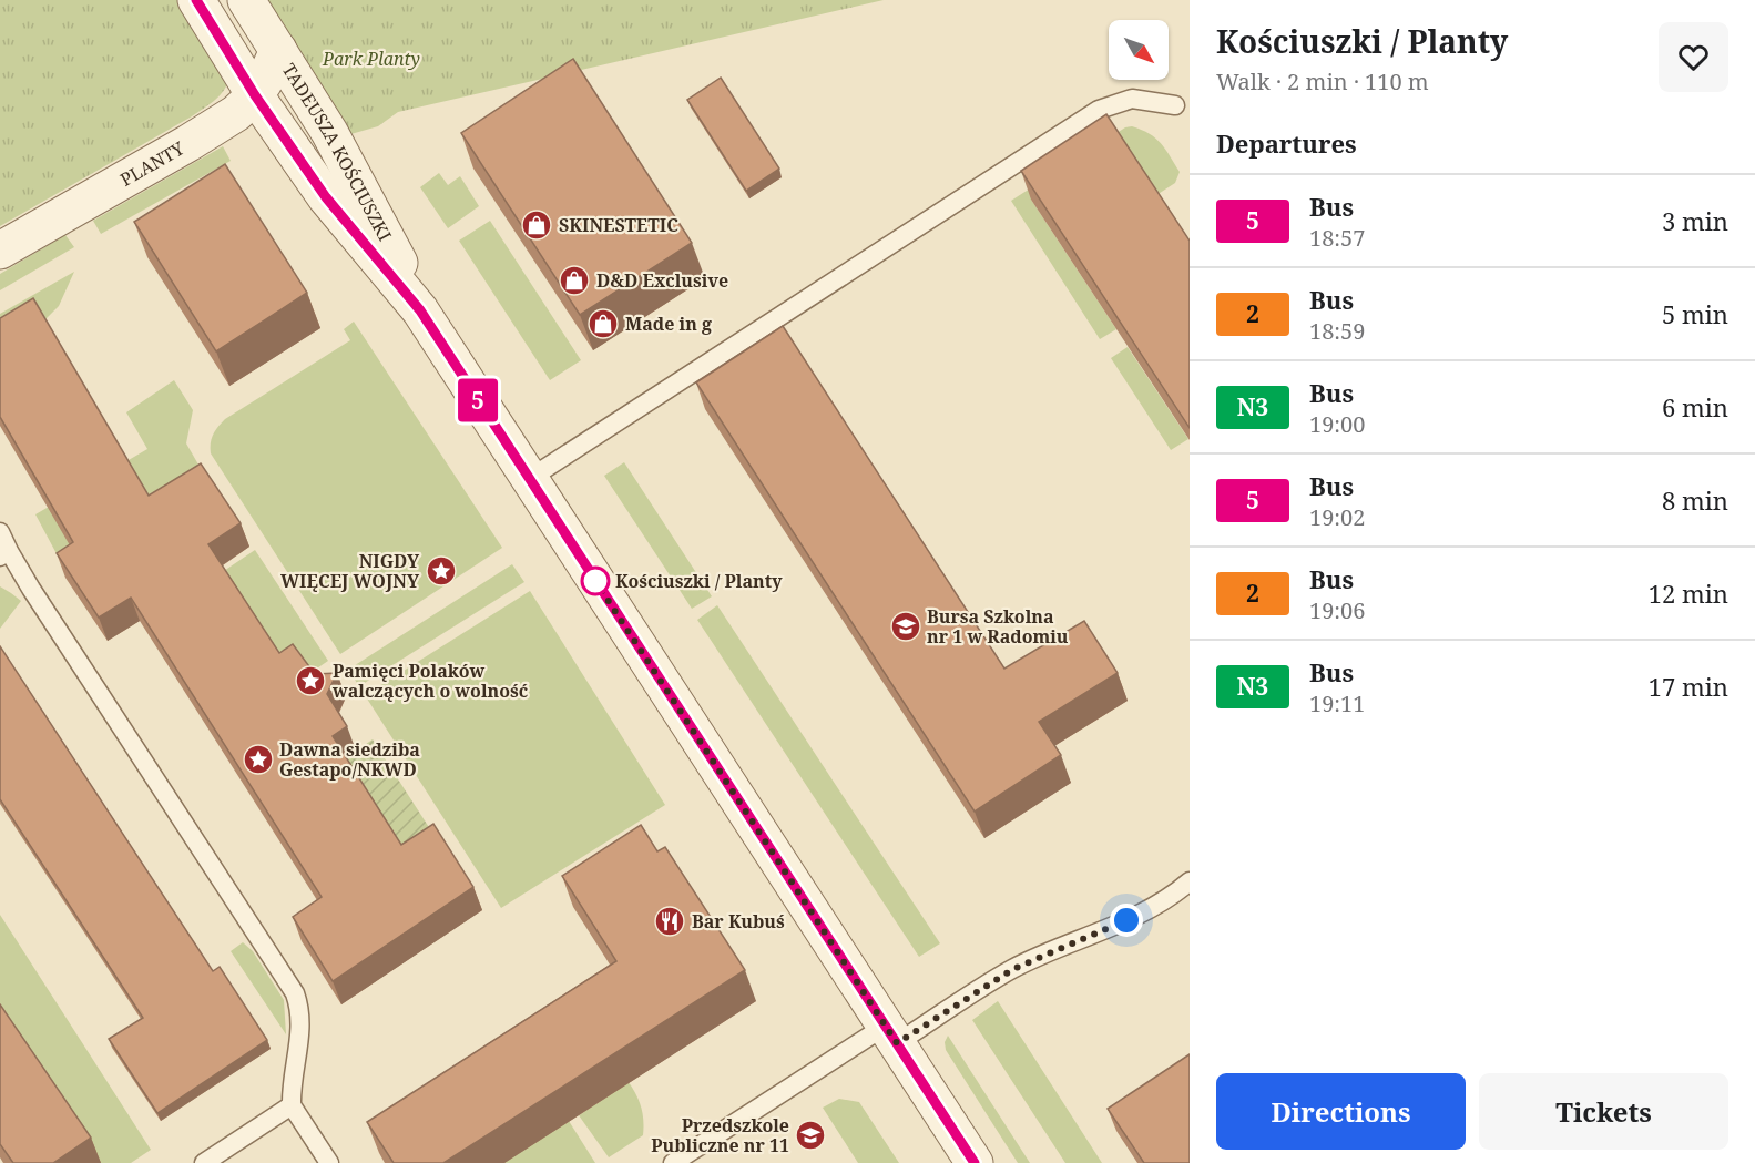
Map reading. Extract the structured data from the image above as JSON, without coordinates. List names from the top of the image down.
{
  "streets": {
    "street": ["TADEUSZA KOŚCIUSZKI", "PLANTY"]
  },
  "crossings": [
    ["TADEUSZA KOŚCIUSZKI", "PLANTY"]
  ],
  "parks": ["Park Planty"],
  "places": {
    "shop": ["SKINESTETIC", "D&D Exclusive", "Made in g"],
    "place": ["NIGDY WIĘCEJ WOJNY", "Pamięci Polaków walczących o wolność", "Dawna siedziba Gestapo/NKWD"],
    "other": ["Kościuszki / Planty"],
    "school or university": ["Bursa Szkolna nr 1 w Radomiu", "Przedszkole Publiczne nr 11"],
    "restaurant": ["Bar Kubuś"]
  },
  "lines": ["bus line 5"],
  "north": "bottom right",
  "page": {
    "on_map": "5",
    "heading": [
      ["Kościuszki / Planty", "Walk · 2 min · 110 m"],
      "Departures"
    ],
    "list": [
      {
        "mark": "5",
        "name": "Bus",
        "note": "18:57",
        "value": "3 min"
      },
      {
        "mark": "2",
        "name": "Bus",
        "note": "18:59",
        "value": "5 min"
      },
      {
        "mark": "N3",
        "name": "Bus",
        "note": "19:00",
        "value": "6 min"
      },
      {
        "mark": "5",
        "name": "Bus",
        "note": "19:02",
        "value": "8 min"
      },
      {
        "mark": "2",
        "name": "Bus",
        "note": "19:06",
        "value": "12 min"
      },
      {
        "mark": "N3",
        "name": "Bus",
        "note": "19:11",
        "value": "17 min"
      }
    ],
    "buttons": ["Directions", "Tickets"]
  }
}
